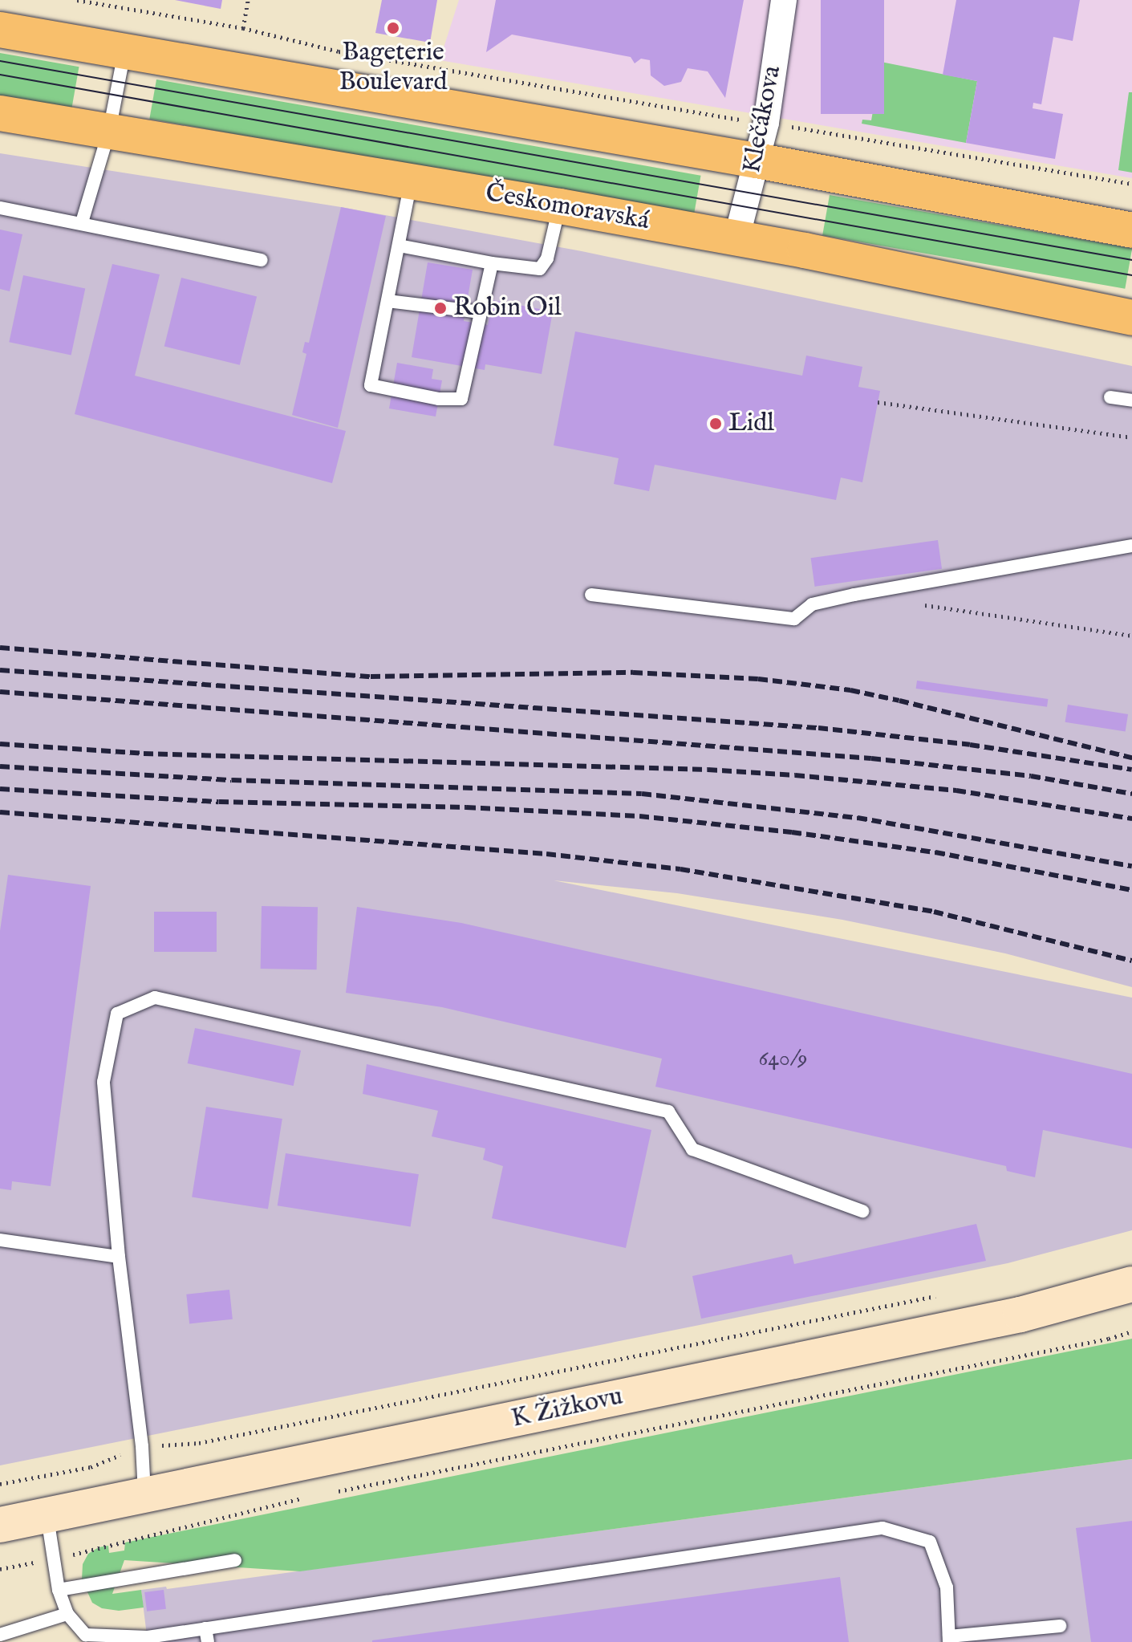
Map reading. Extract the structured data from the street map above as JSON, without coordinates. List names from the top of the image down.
{
  "streets": {
    "main road": ["Českomoravská", "K Žižkovu"],
    "street": ["Klečákova"]
  },
  "crossings": [
    ["Klečákova", "Českomoravská"]
  ],
  "places": ["Bageterie Boulevard", "Robin Oil", "Lidl"],
  "house_numbers": ["640/9"]
}
